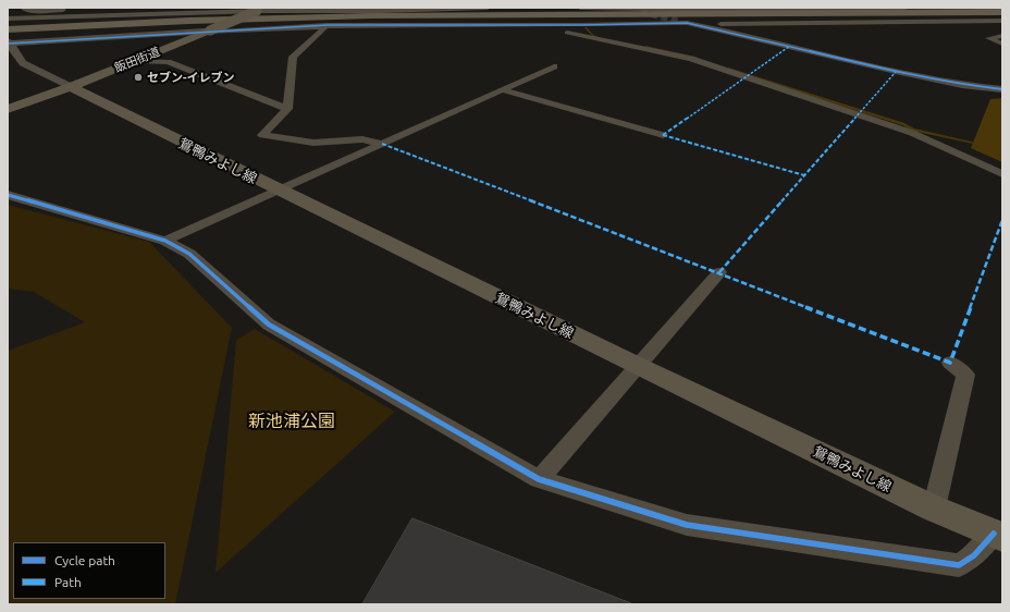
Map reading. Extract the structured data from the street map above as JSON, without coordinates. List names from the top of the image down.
{
  "streets": {
    "main road": ["飯田街道", "鴛鴨みよし線"]
  },
  "crossings": [
    ["飯田街道", "鴛鴨みよし線"]
  ],
  "parks": ["新池浦公園"],
  "places": ["セブン-イレブン"],
  "legend": ["Cycle path", "Path"]
}
